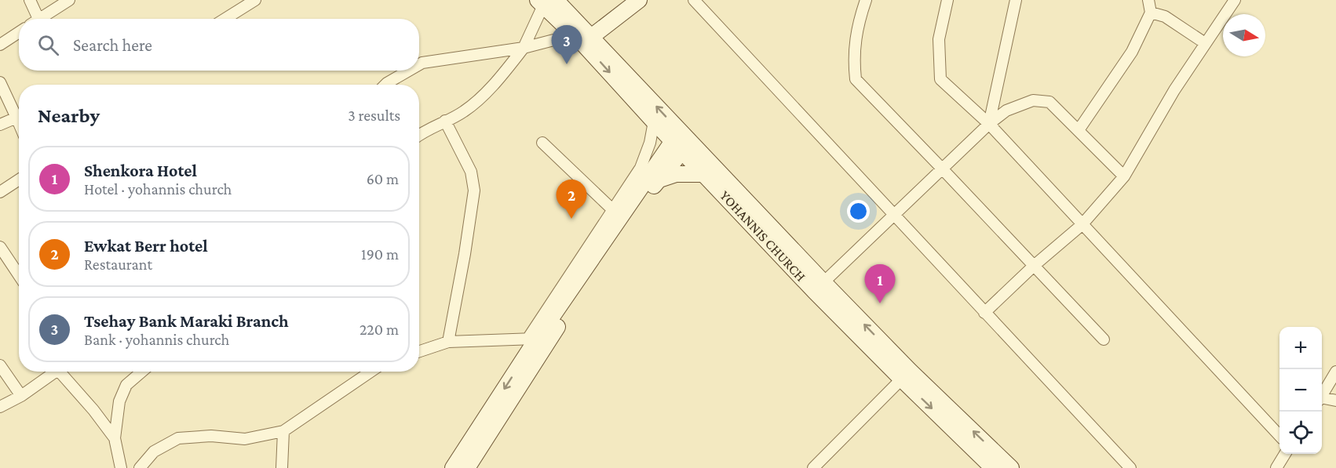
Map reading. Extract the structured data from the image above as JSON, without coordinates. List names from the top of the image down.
{
  "streets": {
    "street": ["YOHANNIS CHURCH"]
  },
  "north": "right",
  "page": {
    "search": "Search here",
    "pins": ["3", "2", "1"],
    "heading": ["Nearby", "3 results"],
    "list": [
      {
        "mark": "1",
        "name": "Shenkora Hotel",
        "note": "Hotel · yohannis church",
        "value": "60 m"
      },
      {
        "mark": "2",
        "name": "Ewkat Berr hotel",
        "note": "Restaurant",
        "value": "190 m"
      },
      {
        "mark": "3",
        "name": "Tsehay Bank Maraki Branch",
        "note": "Bank · yohannis church",
        "value": "220 m"
      }
    ],
    "map_buttons": ["+", "−"]
  }
}
